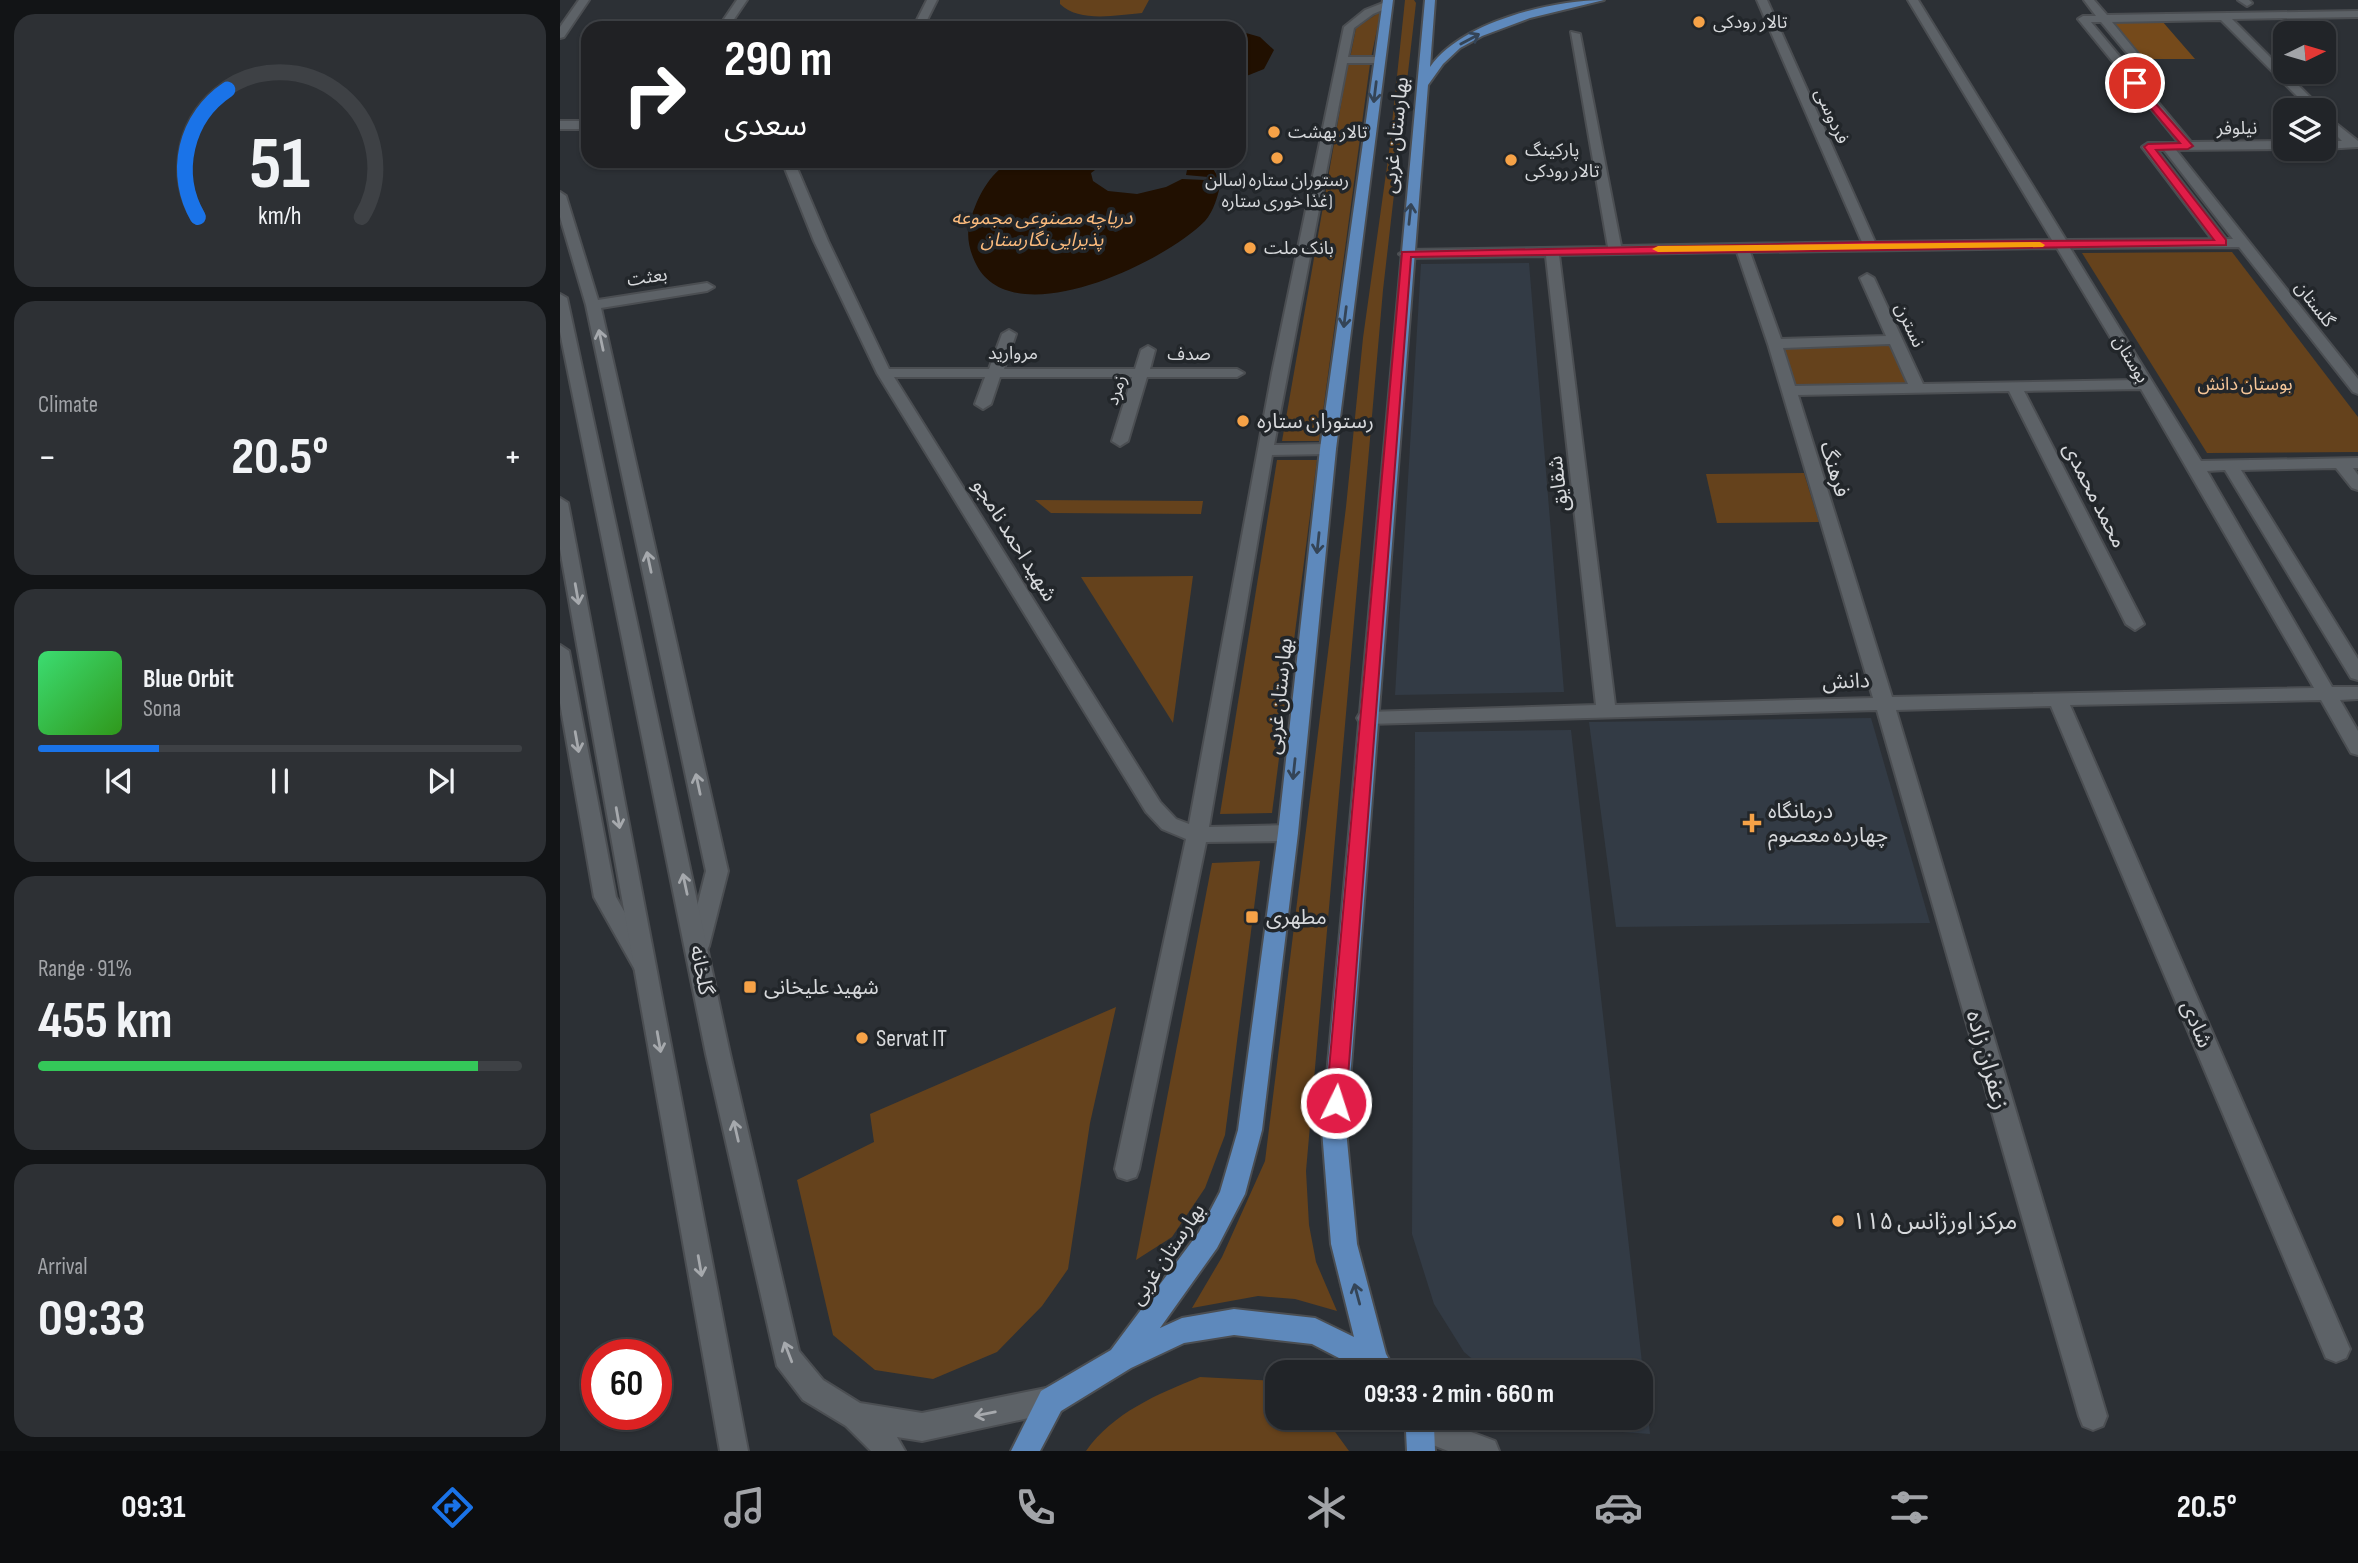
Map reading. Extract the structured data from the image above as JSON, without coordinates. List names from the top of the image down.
{
  "streets": {
    "main road": ["بهارستان غربی"],
    "street": [
      "فردوسی",
      "نیلوفر",
      "بعثت",
      "گلستان",
      "نسترن",
      "مروارید",
      "صدف",
      "بوستان",
      "زمرد",
      "فرهنگ",
      "شقایق",
      "محمد محمدی",
      "شهید احمد نامجو",
      "دانش",
      "گلخانه",
      "شادی",
      "زعفران زاده"
    ]
  },
  "crossings": [
    ["بهارستان غربی", "شهید احمد نامجو"],
    ["بهارستان غربی", "دانش"],
    ["مروارید", "صدف"],
    ["مروارید", "زمرد"],
    ["مروارید", "شهید احمد نامجو"],
    ["صدف", "زمرد"],
    ["بوستان", "دانش"],
    ["فرهنگ", "دانش"],
    ["فرهنگ", "زعفران زاده"],
    ["شقایق", "دانش"],
    ["دانش", "شادی"],
    ["دانش", "زعفران زاده"]
  ],
  "water": ["دریاچه مصنوعی مجموعه پذیرایی نگارستان"],
  "parks": ["بوستان دانش"],
  "places": {
    "other": [
      "تالار رودکی",
      "تالار بهشت",
      "رستوران ستاره (سالن غذا خوری ستاره)",
      "پارکینگ تالار رودکی",
      "بانک ملت",
      "رستوران ستاره",
      "Servat IT",
      "مرکز اورژانس ۱۱۵"
    ],
    "health": ["درمانگاه چهارده معصوم"],
    "transit": ["مطهری", "شهید علیخانی"]
  },
  "north": "right",
  "page": {
    "turn": ["290 m", "سعدی"],
    "tile": [
      "Climate",
      ["Range · 91%", "455 km"],
      ["Arrival", "09:33"]
    ],
    "heat": ["−", "20.5°", "+"],
    "song": ["Blue Orbit", "Sona"],
    "limit": "60",
    "trip": "09:33 · 2 min · 660 m",
    "tabs": ["09:31", "20.5°"],
    "gauge": ["51", "km/h"]
  }
}
